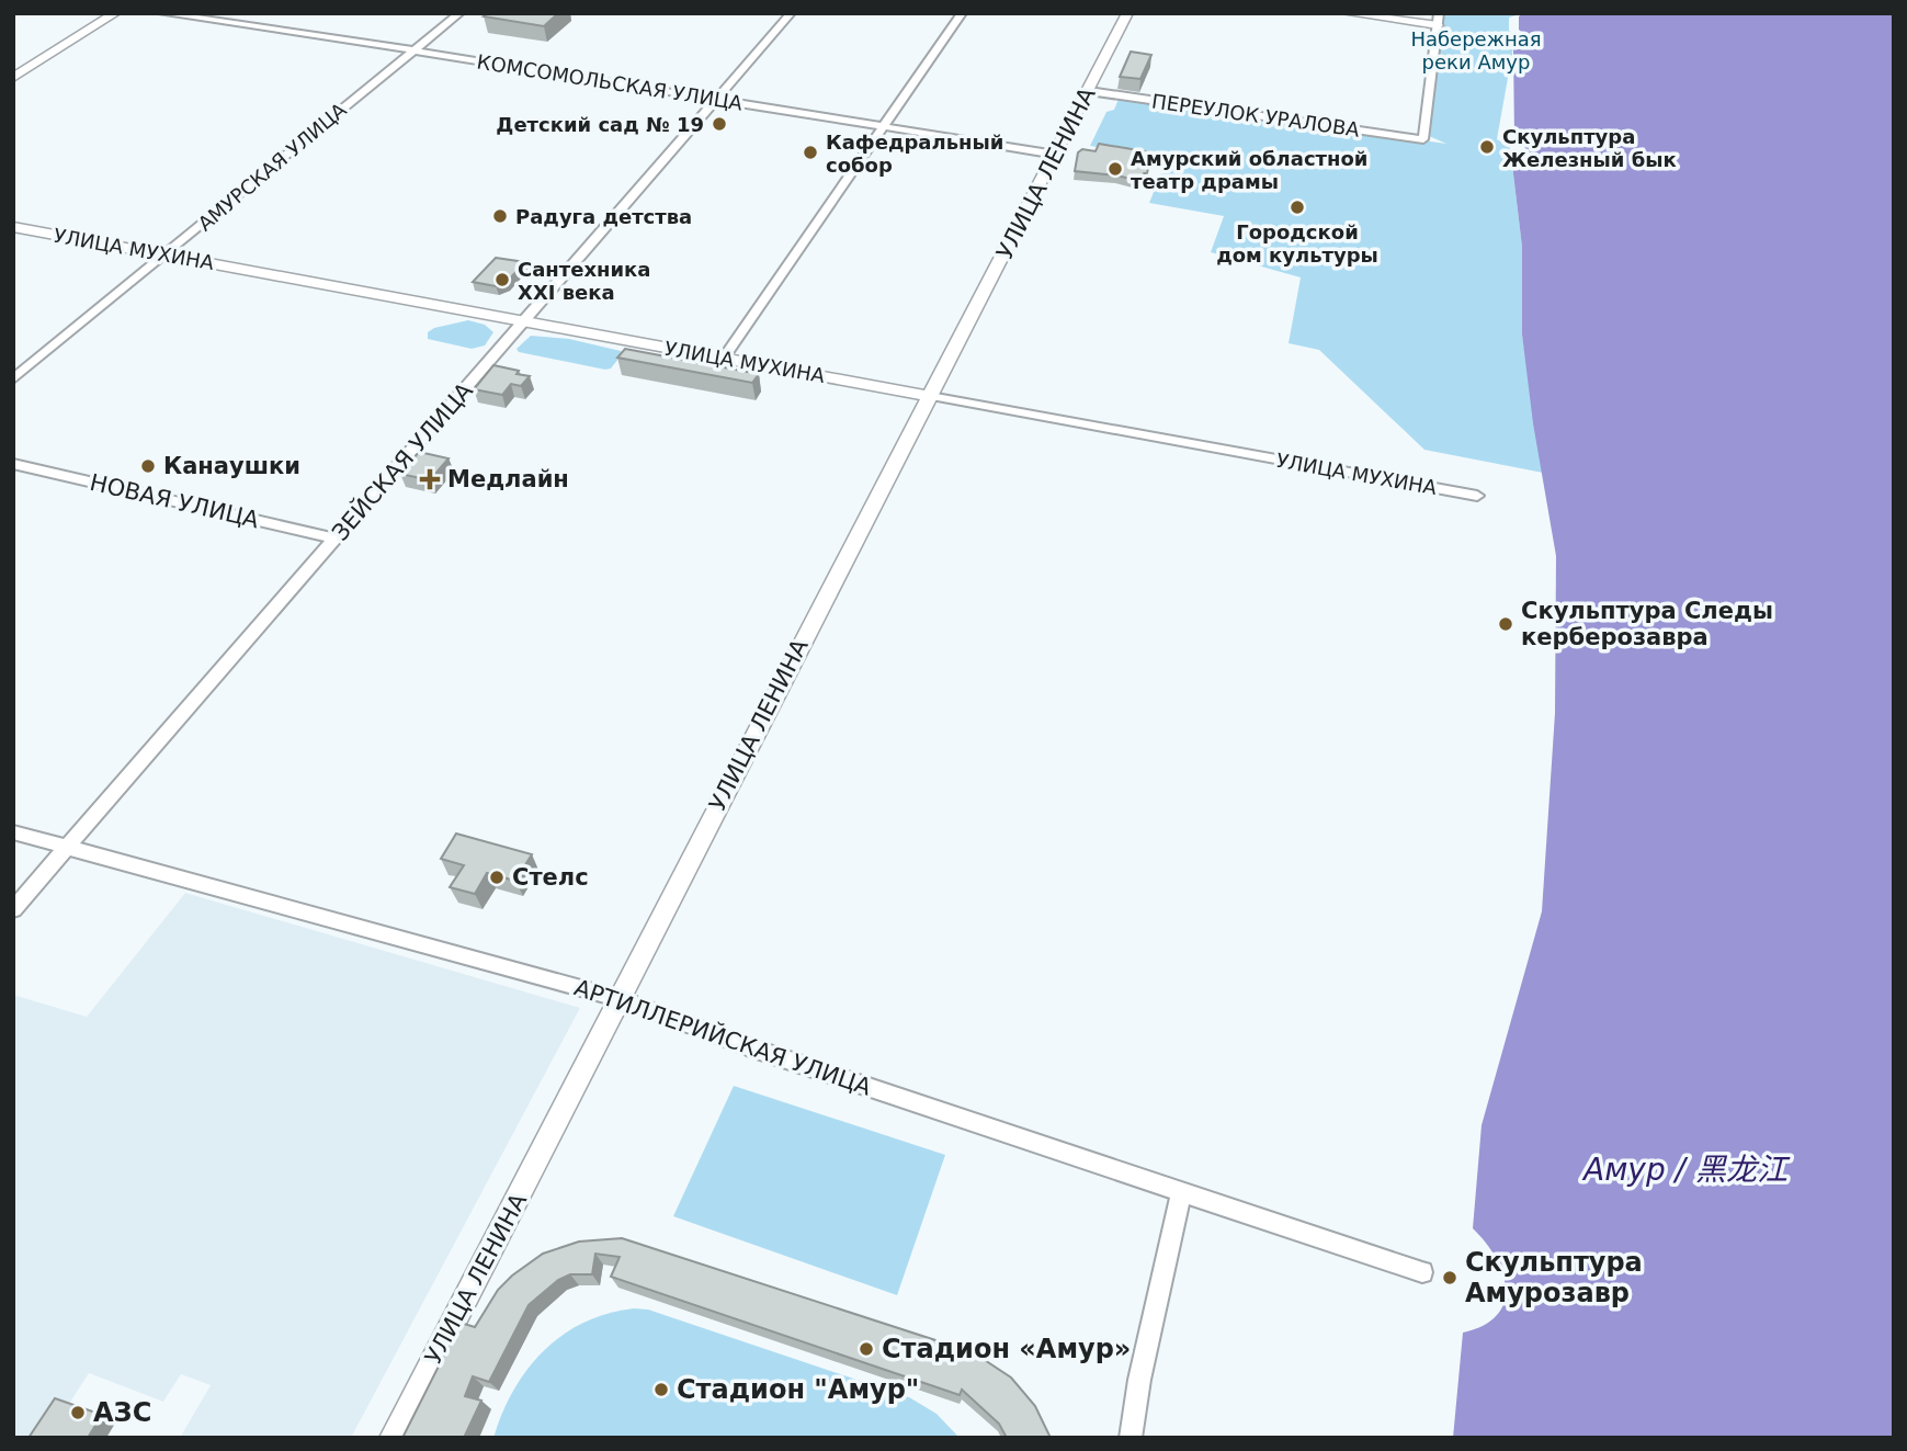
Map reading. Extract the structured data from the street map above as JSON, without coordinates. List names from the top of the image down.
{
  "streets": {
    "main road": ["УЛИЦА ЛЕНИНА", "УЛИЦА МУХИНА"],
    "street": [
      "КОМСОМОЛЬСКАЯ УЛИЦА",
      "ПЕРЕУЛОК УРАЛОВА",
      "АМУРСКАЯ УЛИЦА",
      "ЗЕЙСКАЯ УЛИЦА",
      "НОВАЯ УЛИЦА",
      "АРТИЛЛЕРИЙСКАЯ УЛИЦА"
    ]
  },
  "crossings": [
    ["КОМСОМОЛЬСКАЯ УЛИЦА", "АМУРСКАЯ УЛИЦА"],
    ["КОМСОМОЛЬСКАЯ УЛИЦА", "УЛИЦА ЛЕНИНА"],
    ["КОМСОМОЛЬСКАЯ УЛИЦА", "ЗЕЙСКАЯ УЛИЦА"],
    ["ПЕРЕУЛОК УРАЛОВА", "УЛИЦА ЛЕНИНА"],
    ["АМУРСКАЯ УЛИЦА", "УЛИЦА МУХИНА"],
    ["УЛИЦА ЛЕНИНА", "УЛИЦА МУХИНА"],
    ["УЛИЦА ЛЕНИНА", "АРТИЛЛЕРИЙСКАЯ УЛИЦА"],
    ["УЛИЦА МУХИНА", "ЗЕЙСКАЯ УЛИЦА"],
    ["ЗЕЙСКАЯ УЛИЦА", "НОВАЯ УЛИЦА"],
    ["ЗЕЙСКАЯ УЛИЦА", "АРТИЛЛЕРИЙСКАЯ УЛИЦА"]
  ],
  "water": ["Амур / 黑龙江"],
  "parks": ["Набережная реки Амур"],
  "places": {
    "other": [
      "Детский сад № 19",
      "Скульптура Железный бык",
      "Кафедральный собор",
      "Амурский областной театр драмы",
      "Городской дом культуры",
      "Радуга детства",
      "Сантехника XXI века",
      "Канаушки",
      "Скульптура Следы керберозавра",
      "Стелс",
      "Скульптура Амурозавр",
      "Стадион «Амур»",
      "Стадион \"Амур\"",
      "АЗС"
    ],
    "health": ["Медлайн"]
  }
}
